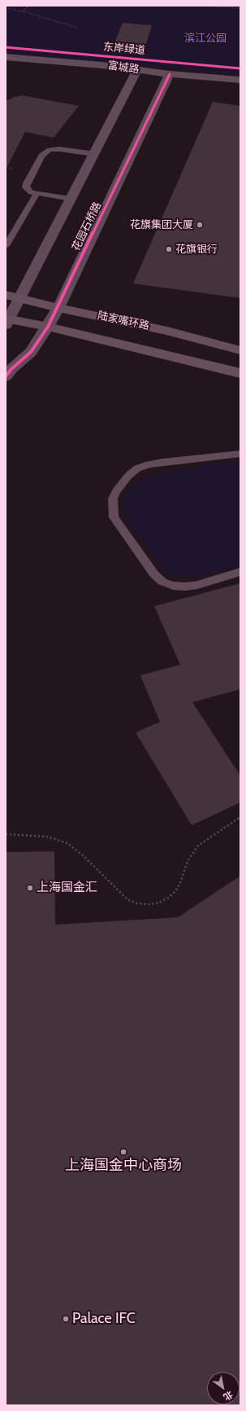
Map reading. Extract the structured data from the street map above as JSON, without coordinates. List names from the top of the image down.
{
  "streets": {
    "main road": ["陆家嘴环路"],
    "street": ["富城路", "花园石桥路"],
    "cycle path": ["东岸绿道"]
  },
  "crossings": [
    ["富城路", "花园石桥路"],
    ["花园石桥路", "陆家嘴环路"]
  ],
  "parks": ["滨江公园"],
  "places": [
    "花旗集团大厦",
    "花旗银行",
    "上海国金汇",
    "上海国金中心商场",
    "Palace IFC"
  ],
  "north": "bottom right"
}
